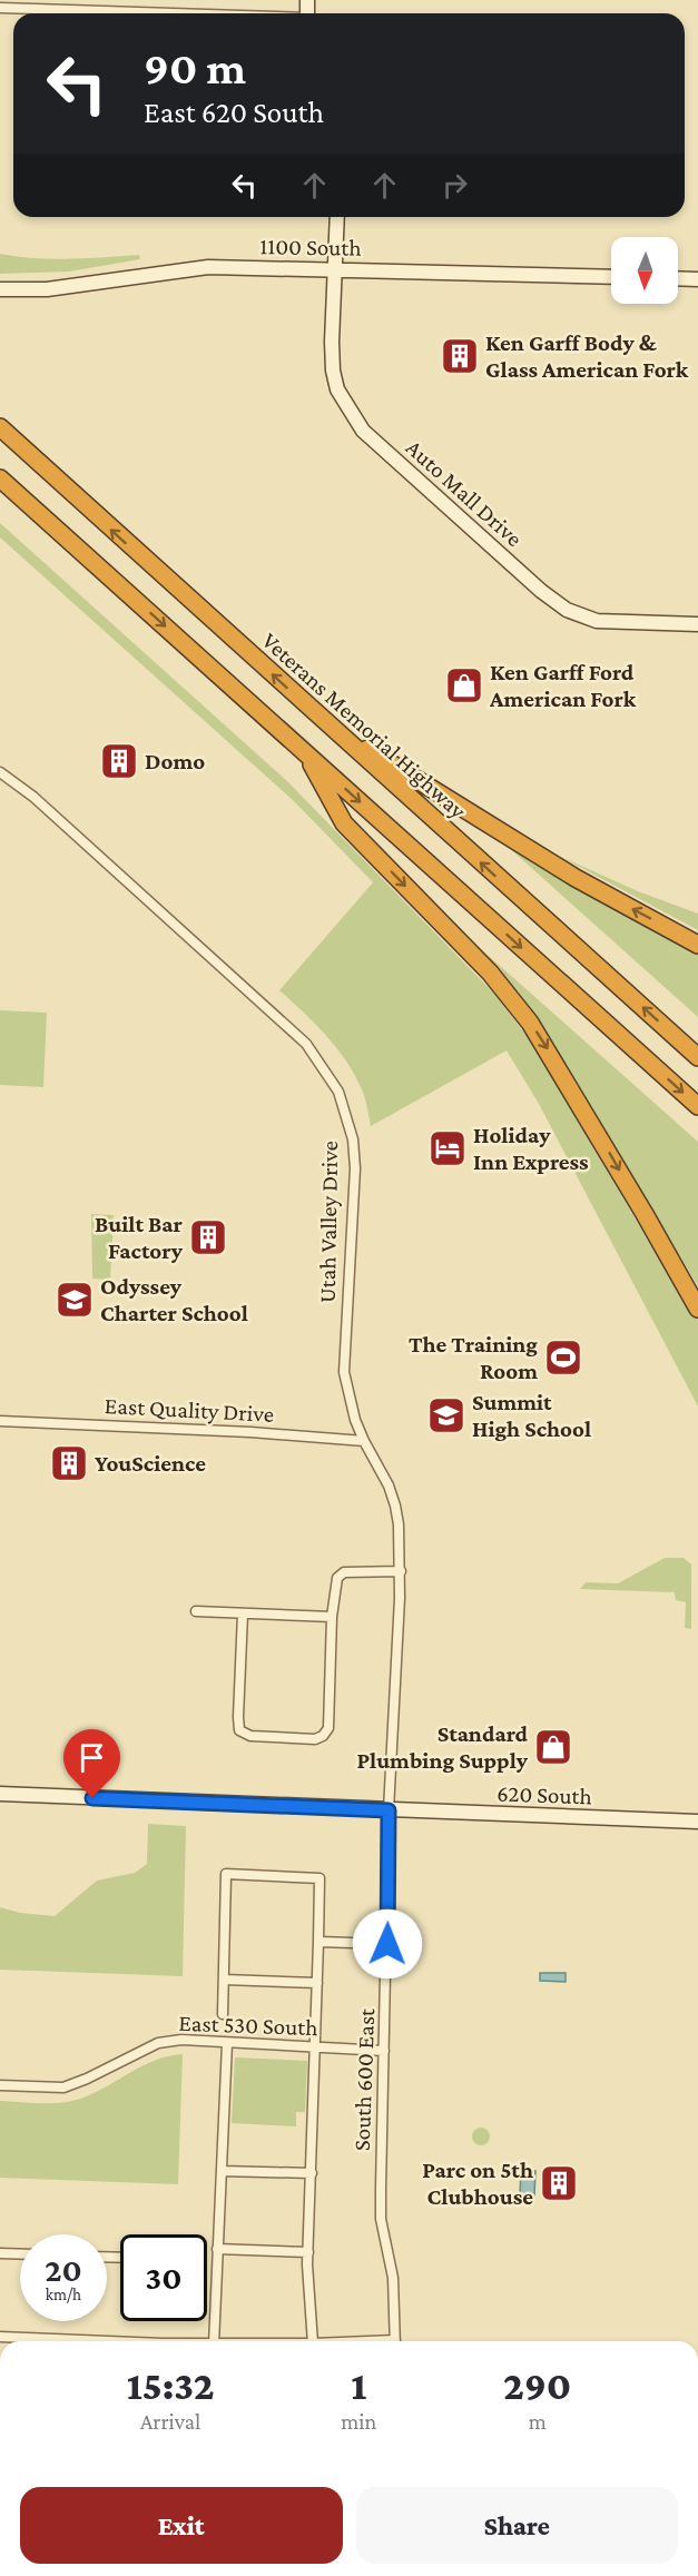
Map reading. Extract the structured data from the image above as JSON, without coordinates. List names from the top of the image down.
{
  "streets": {
    "highway": ["Veterans Memorial Highway"],
    "street": [
      "1100 South",
      "Auto Mall Drive",
      "Utah Valley Drive",
      "East Quality Drive",
      "620 South",
      "East 530 South",
      "South 600 East"
    ]
  },
  "crossings": [
    ["1100 South", "Auto Mall Drive"],
    ["Utah Valley Drive", "East Quality Drive"],
    ["Utah Valley Drive", "620 South"],
    ["Utah Valley Drive", "South 600 East"],
    ["620 South", "South 600 East"],
    ["East 530 South", "South 600 East"]
  ],
  "places": {
    "building": [
      "Ken Garff Body & Glass American Fork",
      "Domo",
      "Built Bar Factory",
      "YouScience",
      "Parc on 5th Clubhouse"
    ],
    "shop": ["Ken Garff Ford American Fork", "Standard Plumbing Supply"],
    "hotel": ["Holiday Inn Express"],
    "school or university": ["Odyssey Charter School", "Summit High School"],
    "sports": ["The Training Room"]
  },
  "north": "bottom",
  "page": {
    "turn": ["90 m", "East 620 South"],
    "speed": "20 km/h",
    "limit": "30",
    "eta": [
      "15:32",
      "Arrival",
      "1",
      "min",
      "290",
      "m"
    ],
    "buttons": ["Exit", "Share"]
  }
}
